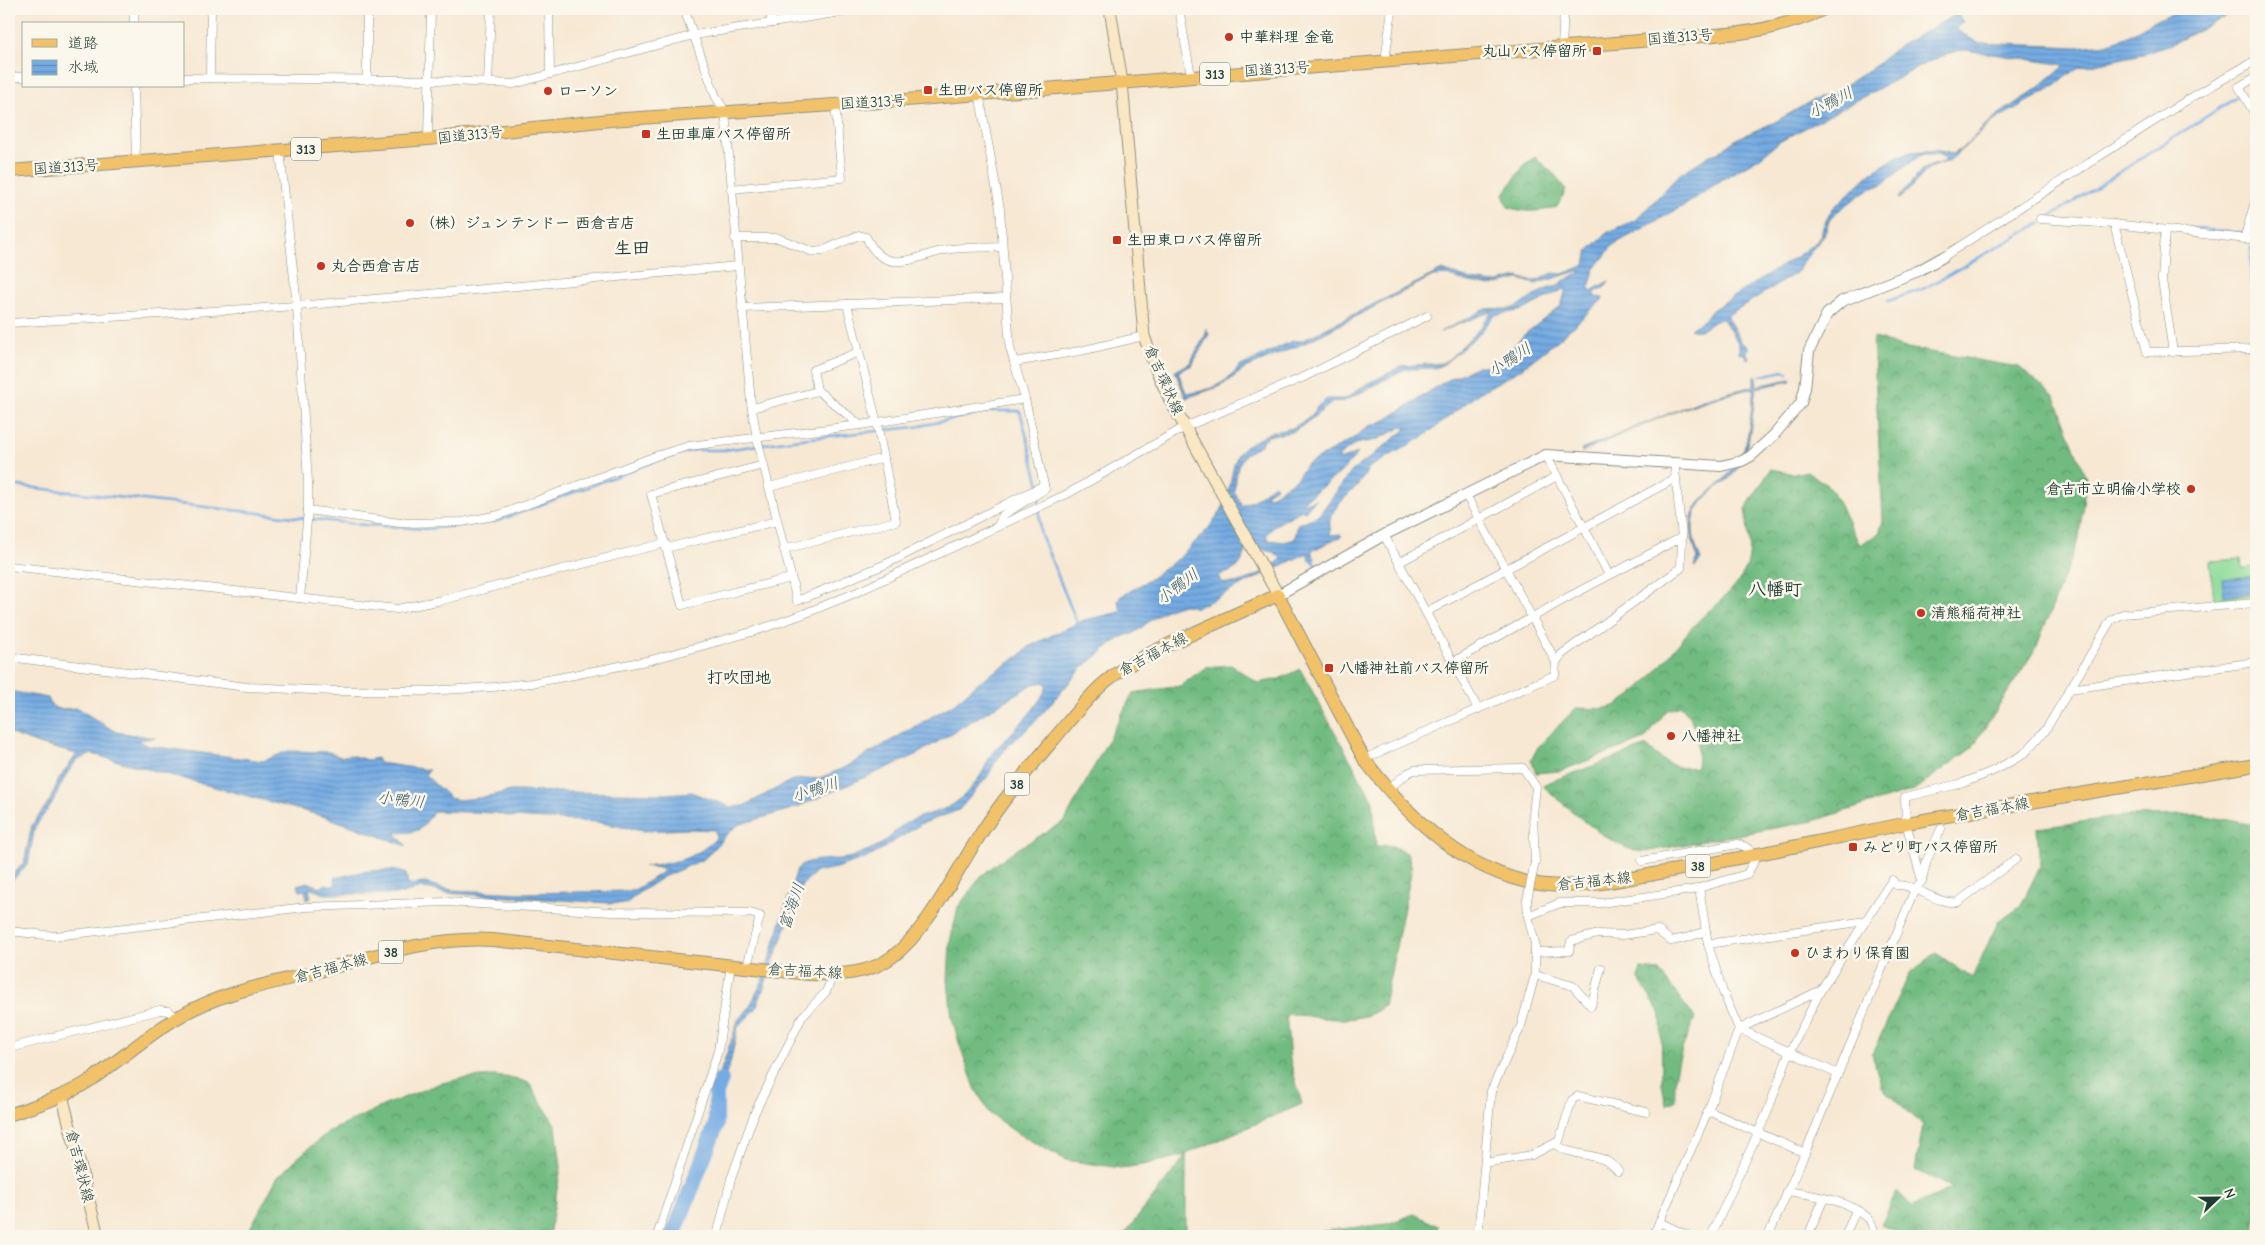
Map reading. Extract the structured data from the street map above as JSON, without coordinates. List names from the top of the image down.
{
  "streets": {
    "main road": [
      "国道313号",
      "313",
      "倉吉環状線",
      "倉吉福本線",
      "38"
    ]
  },
  "crossings": [
    ["国道313号", "倉吉環状線"],
    ["倉吉環状線", "倉吉福本線"]
  ],
  "districts": ["生田", "八幡町", "打吹団地"],
  "water": ["小鴨川", "富海川"],
  "places": {
    "other": [
      "中華料理 金竜",
      "ローソン",
      "（株）ジュンテンドー 西倉吉店",
      "丸合西倉吉店",
      "倉吉市立明倫小学校",
      "清熊稲荷神社",
      "八幡神社",
      "ひまわり保育園"
    ],
    "transit": [
      "丸山バス停留所",
      "生田バス停留所",
      "生田車庫バス停留所",
      "生田東口バス停留所",
      "八幡神社前バス停留所",
      "みどり町バス停留所"
    ]
  },
  "legend": ["道路", "水域"],
  "north": "right"
}
